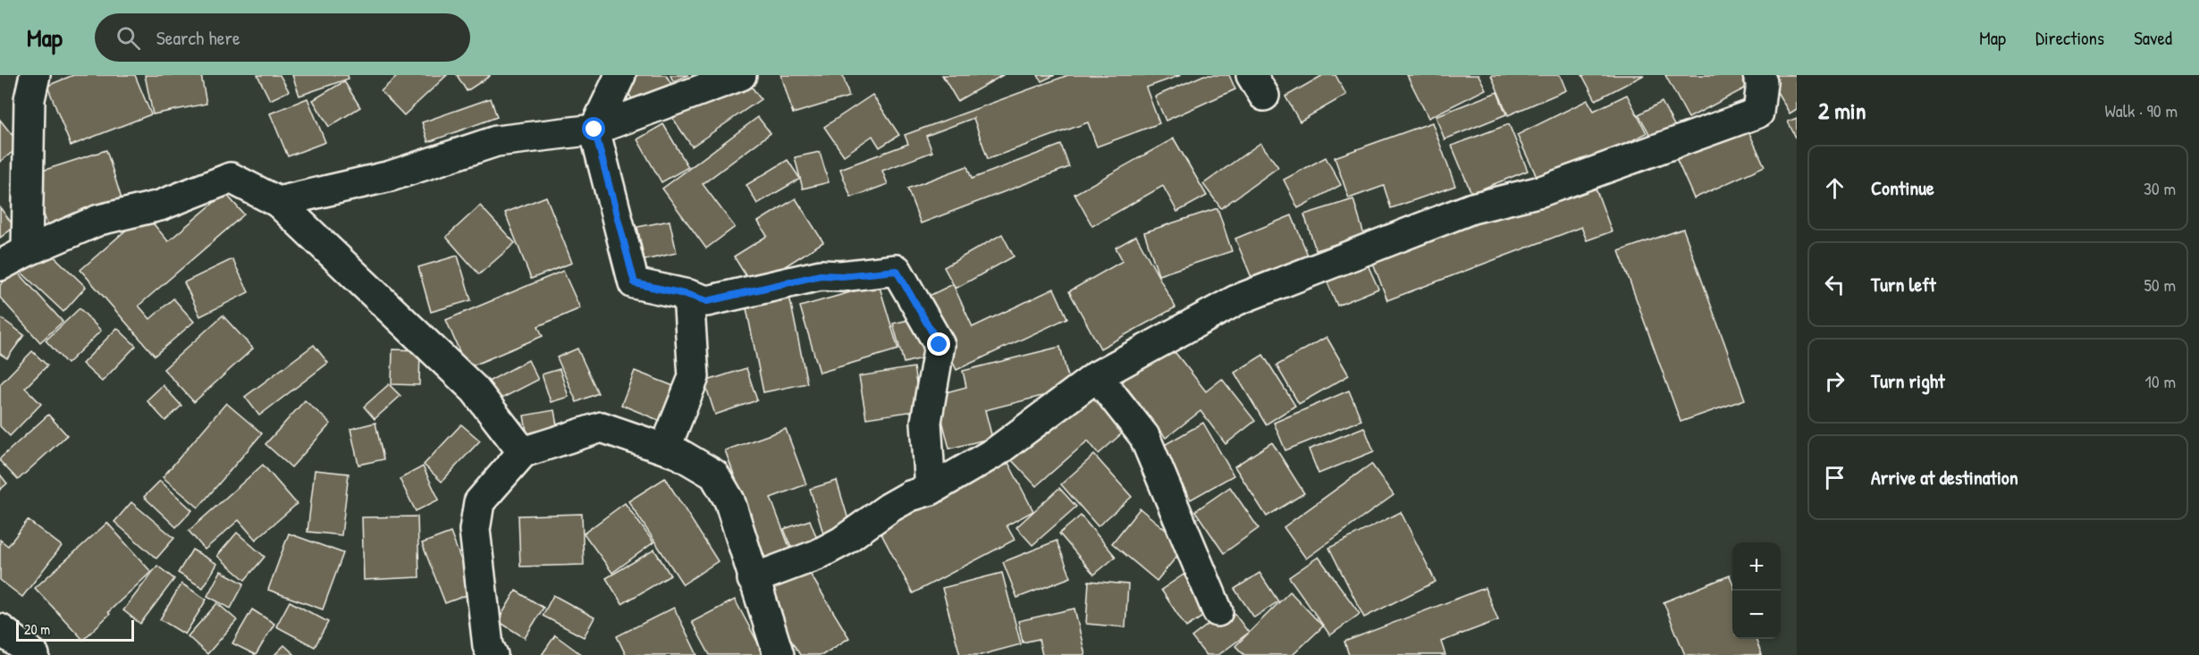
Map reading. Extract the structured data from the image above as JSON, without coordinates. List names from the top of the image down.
{
  "scale_bar": "20 m",
  "page": {
    "header": "Map",
    "search": "Search here",
    "nav": ["Map", "Directions", "Saved"],
    "heading": ["2 min", "Walk · 90 m"],
    "list": [
      ["Continue", "30 m"],
      ["Turn left", "50 m"],
      ["Turn right", "10 m"],
      "Arrive at destination"
    ],
    "map_buttons": ["+", "−"],
    "scale": "20 m"
  }
}
